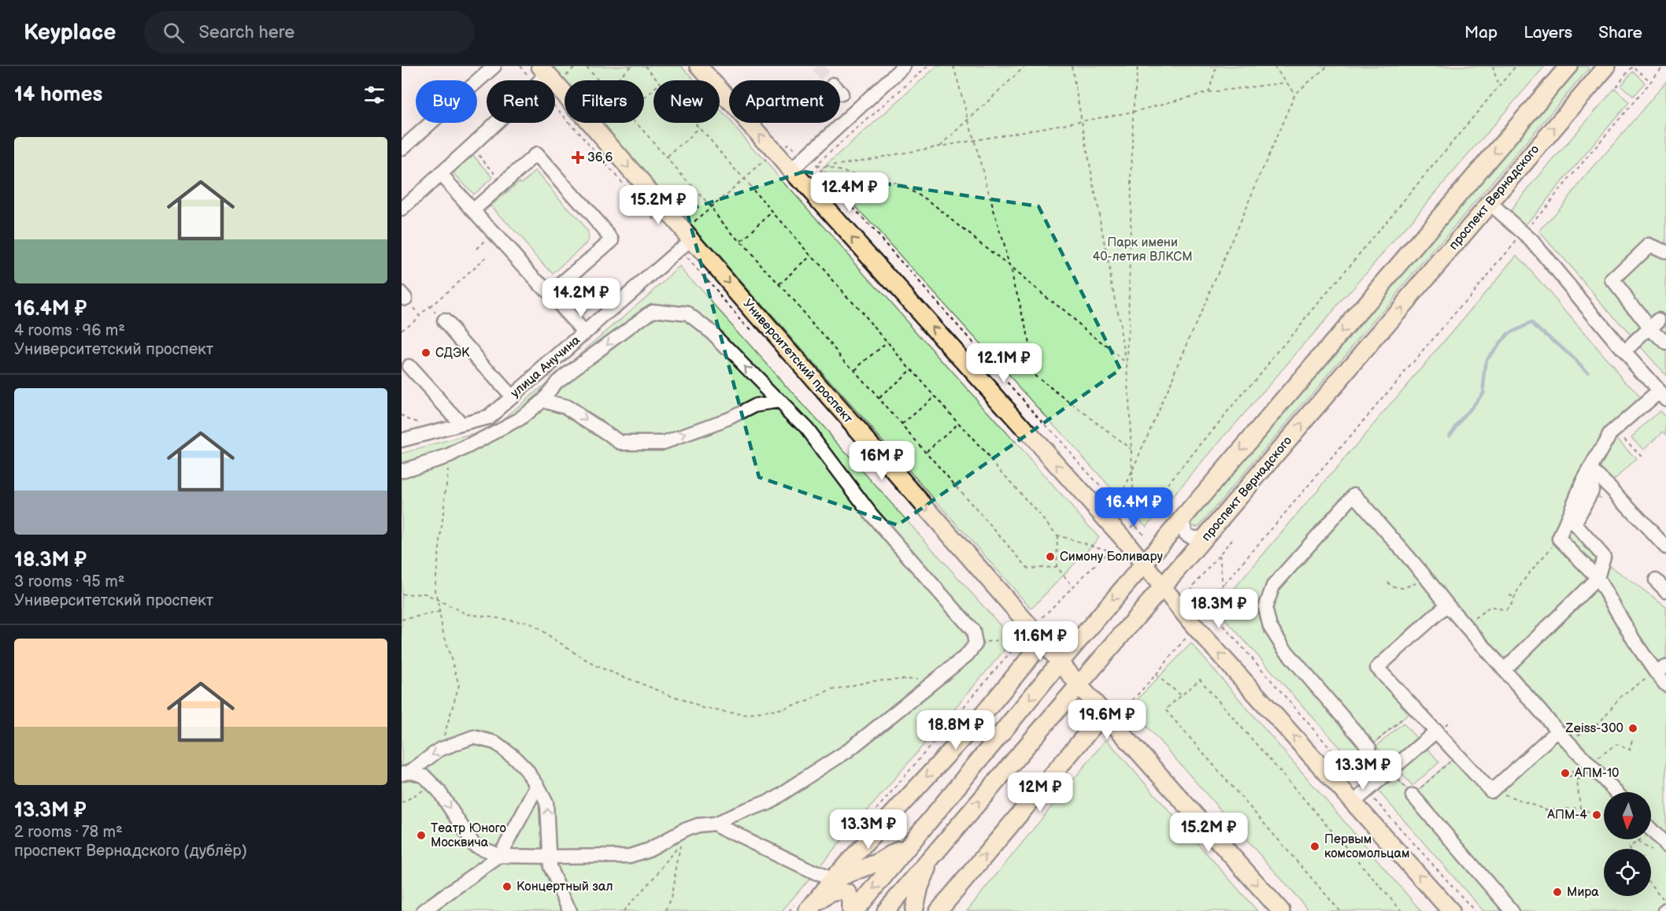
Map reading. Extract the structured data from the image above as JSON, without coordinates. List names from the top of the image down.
{
  "streets": {
    "main road": ["проспект Вернадского", "Университетский проспект"],
    "street": ["улица Анучина"]
  },
  "crossings": [
    ["проспект Вернадского", "Университетский проспект"],
    ["Университетский проспект", "улица Анучина"]
  ],
  "parks": ["Парк имени 40-летия ВЛКСМ"],
  "places": {
    "health": ["36,6"],
    "other": [
      "СДЭК",
      "Симону Боливару",
      "Zeiss-300",
      "АПМ-10",
      "АПМ-4",
      "Театр Юного Москвича",
      "Первым комсомольцам",
      "Концертный зал",
      "Мира"
    ]
  },
  "north": "bottom",
  "page": {
    "header": "Keyplace",
    "search": "Search here",
    "nav": ["Map", "Layers", "Share"],
    "heading": "14 homes",
    "chip": [
      "Buy",
      "Rent",
      "Filters",
      "New",
      "Apartment"
    ],
    "list": [
      {
        "name": "16.4M ₽",
        "note": "4 rooms · 96 m² · Университетский проспект"
      },
      {
        "name": "18.3M ₽",
        "note": "3 rooms · 95 m² · Университетский проспект"
      },
      {
        "name": "13.3M ₽",
        "note": "2 rooms · 78 m² · проспект Вернадского (дублёр)"
      }
    ],
    "price": [
      "12.4M ₽",
      "15.2M ₽",
      "14.2M ₽",
      "12.1M ₽",
      "16M ₽",
      "16.4M ₽",
      "18.3M ₽",
      "11.6M ₽",
      "19.6M ₽",
      "18.8M ₽",
      "13.3M ₽",
      "12M ₽",
      "13.3M ₽",
      "15.2M ₽"
    ]
  }
}
